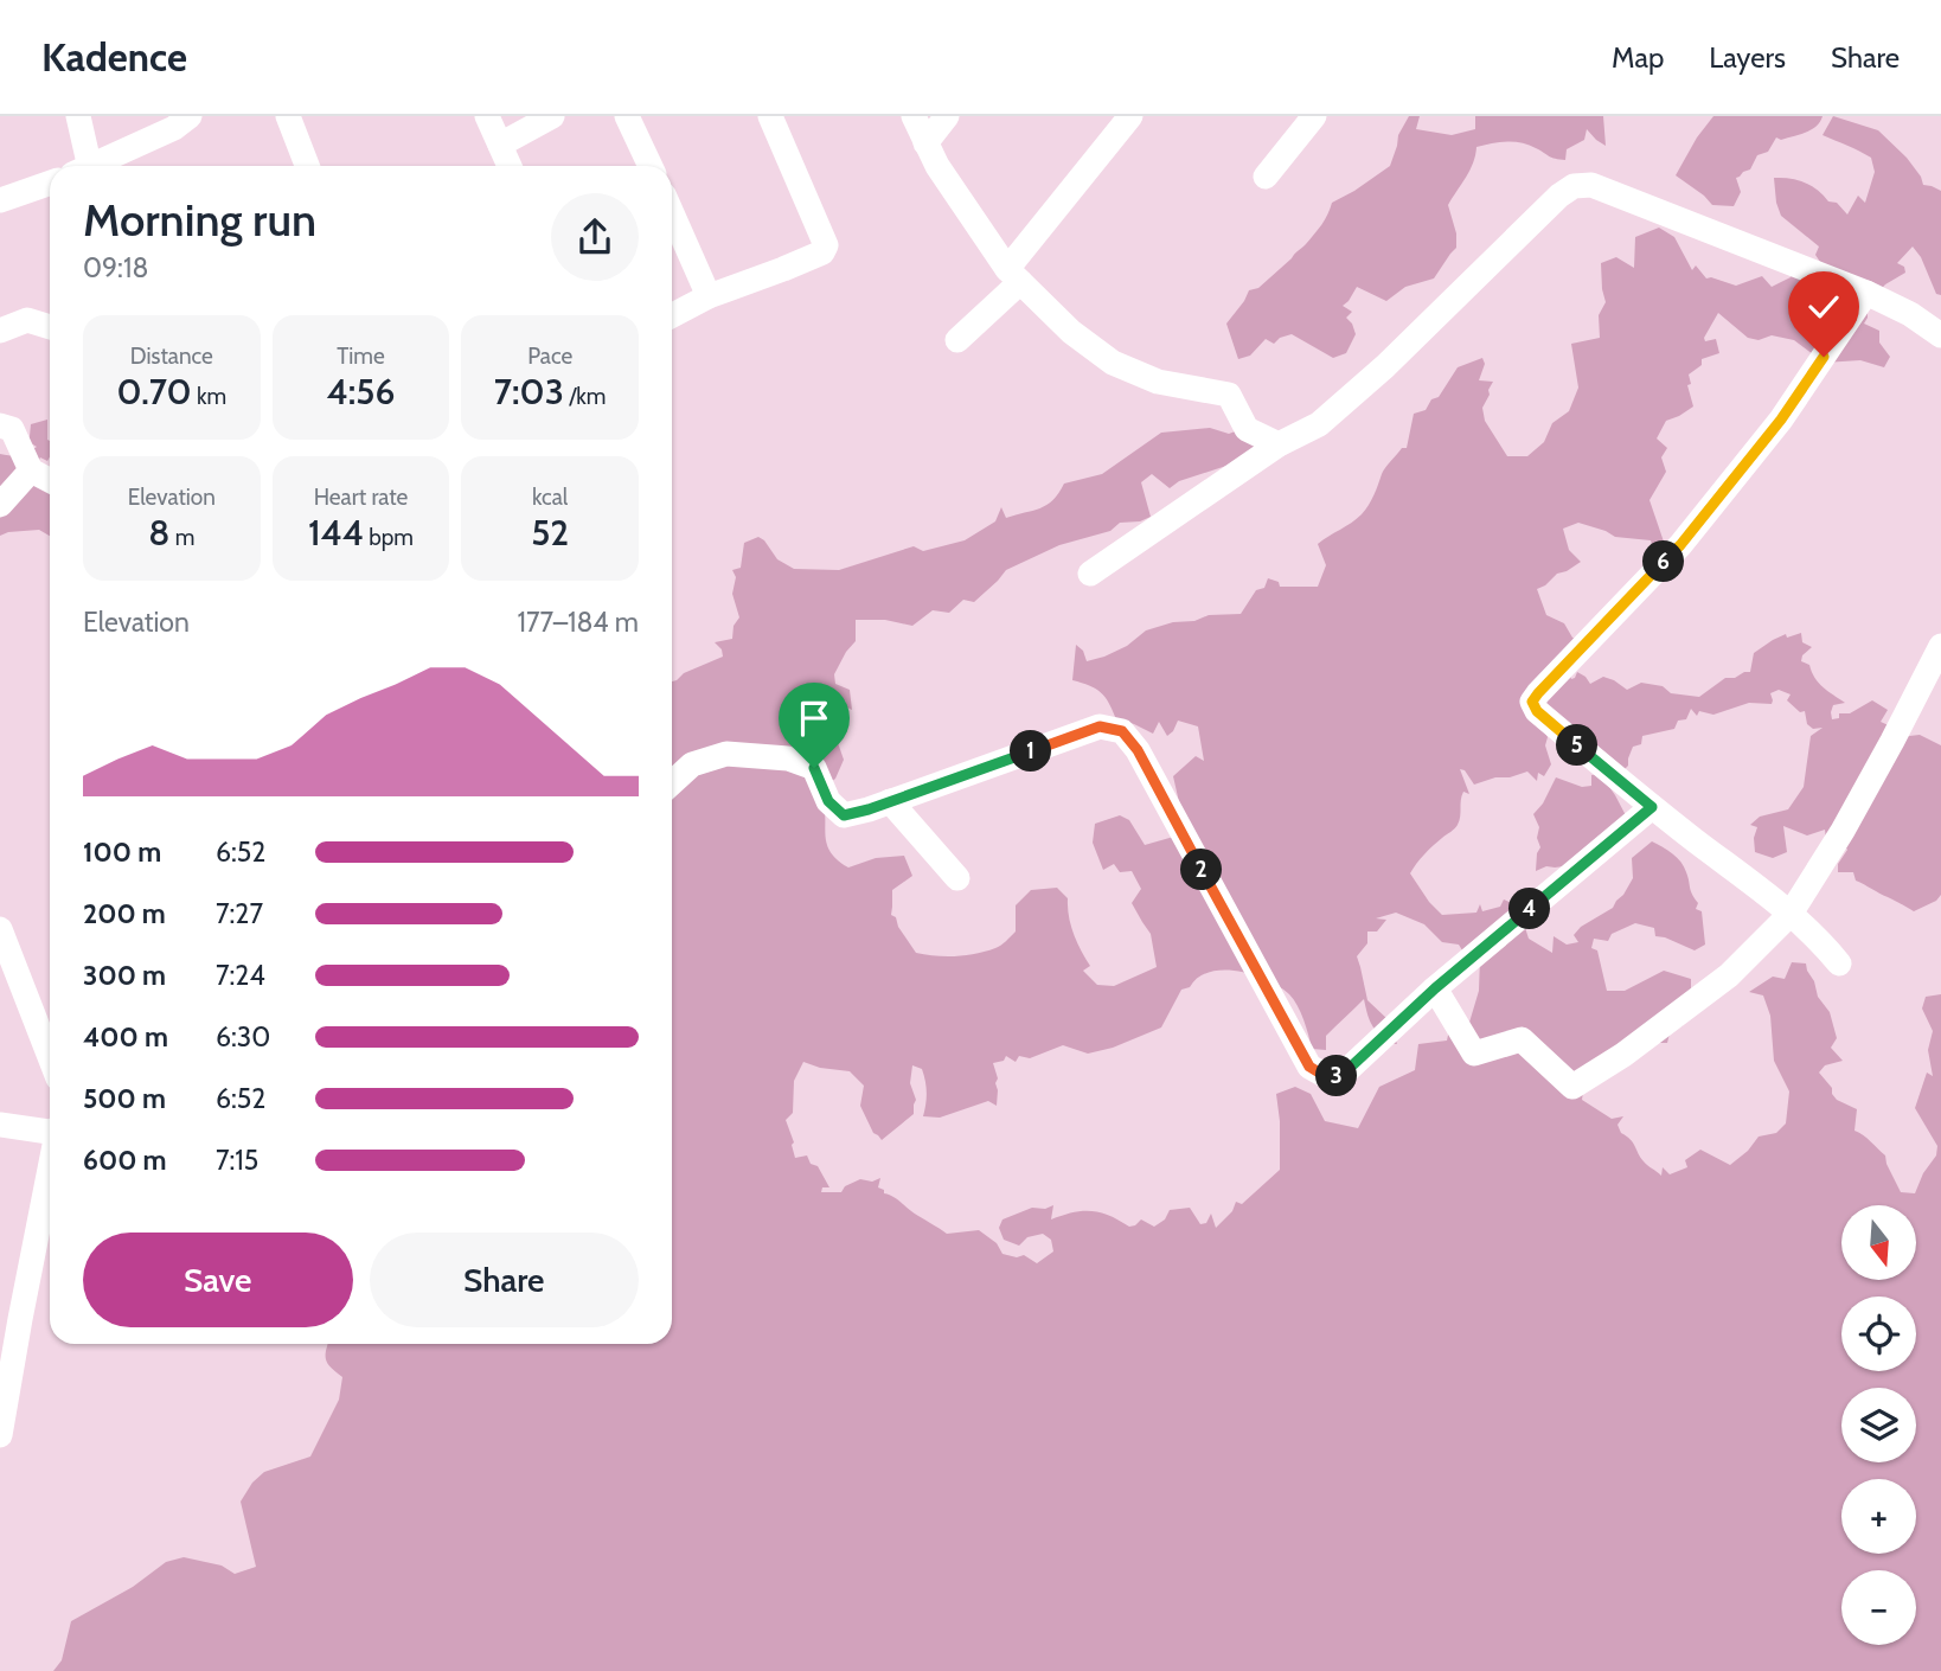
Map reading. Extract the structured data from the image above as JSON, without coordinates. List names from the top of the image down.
{
  "north": "bottom",
  "page": {
    "header": "Kadence",
    "nav": ["Map", "Layers", "Share"],
    "heading": ["Morning run", "09:18"],
    "stats": [
      ["Distance", "0.70 km"],
      ["Time", "4:56"],
      ["Pace", "7:03 /km"],
      ["Elevation", "8 m"],
      ["Heart rate", "144 bpm"],
      ["kcal", "52"]
    ],
    "pins": [
      "6",
      "5",
      "1",
      "2",
      "4",
      "3"
    ],
    "chart": ["Elevation", "177–184 m"],
    "list": [
      {
        "name": "100 m",
        "note": "6:52"
      },
      {
        "name": "200 m",
        "note": "7:27"
      },
      {
        "name": "300 m",
        "note": "7:24"
      },
      {
        "name": "400 m",
        "note": "6:30"
      },
      {
        "name": "500 m",
        "note": "6:52"
      },
      {
        "name": "600 m",
        "note": "7:15"
      }
    ],
    "map_buttons": ["+", "−"],
    "buttons": ["Save", "Share"]
  }
}
